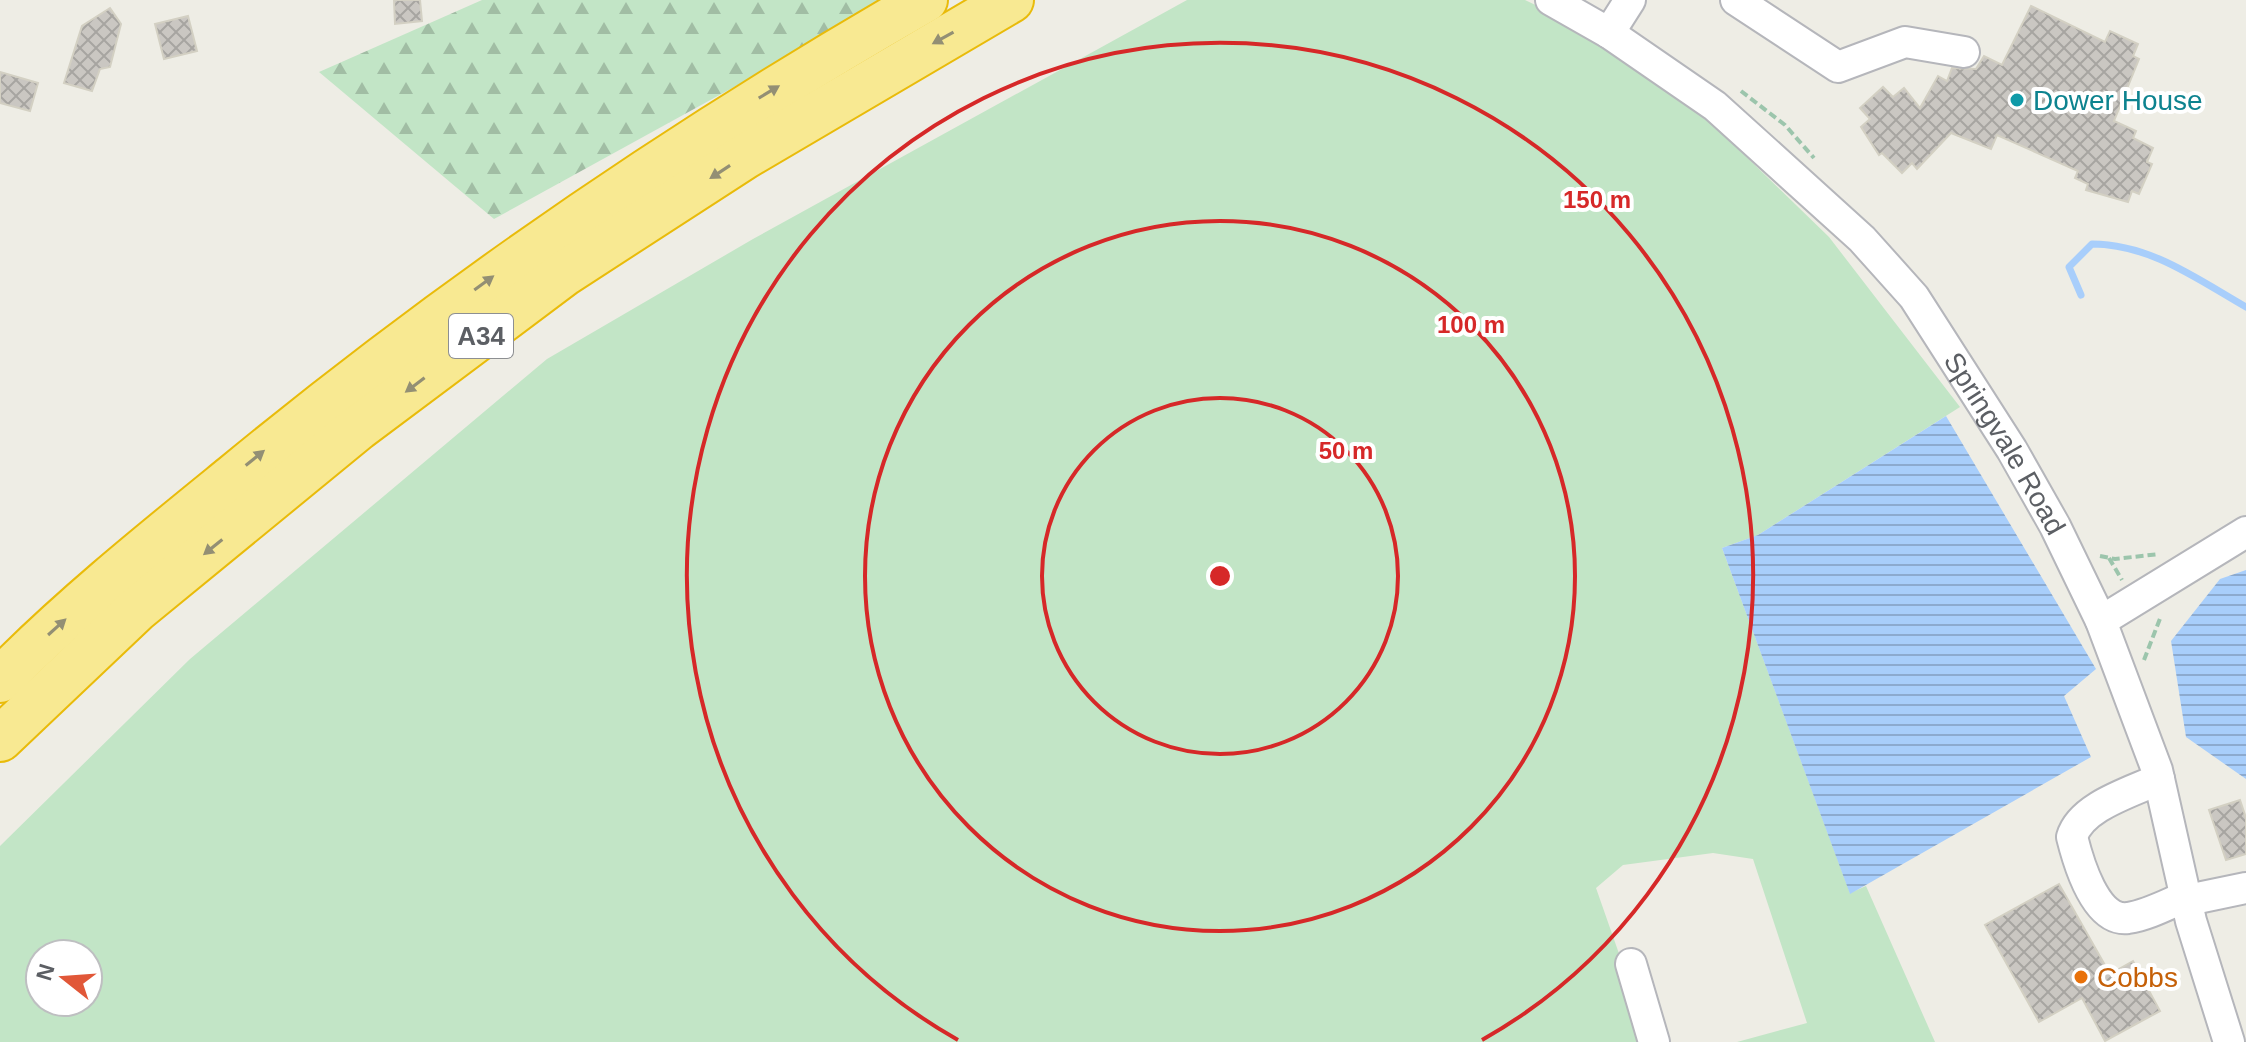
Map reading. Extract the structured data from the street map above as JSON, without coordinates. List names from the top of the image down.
{
  "streets": {
    "highway": ["A34"],
    "street": ["Springvale Road"]
  },
  "places": ["Dower House", "Cobbs"],
  "north": "left",
  "rings": ["150 m", "100 m", "50 m"]
}
